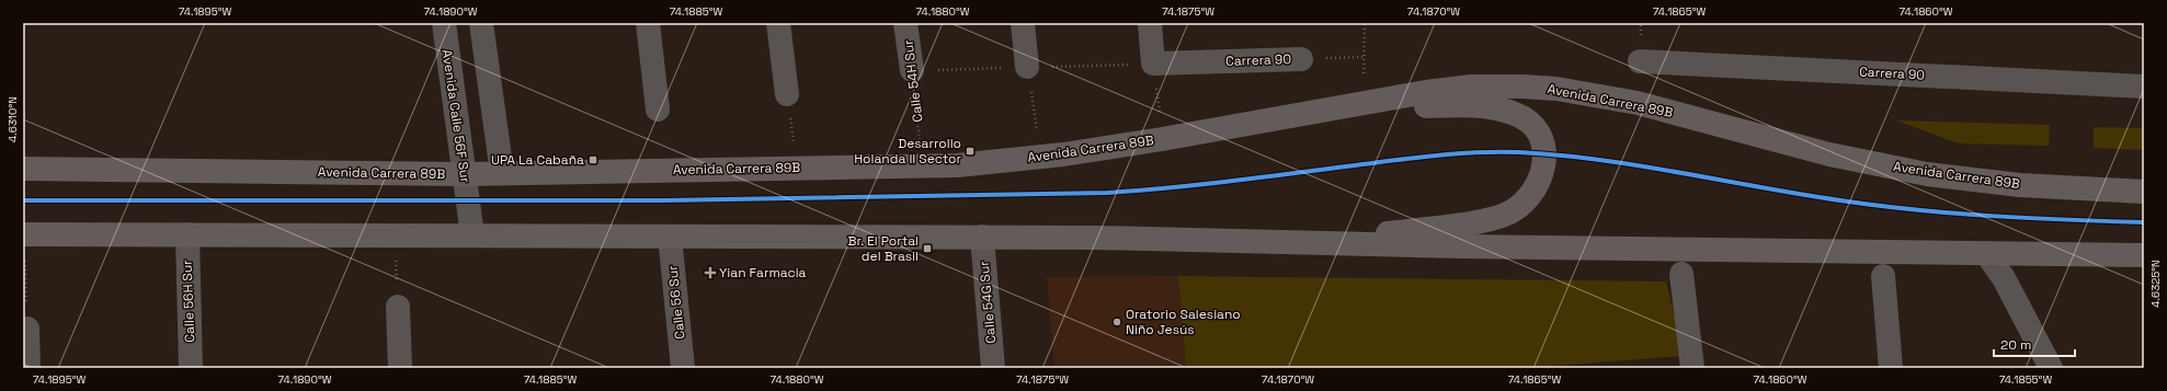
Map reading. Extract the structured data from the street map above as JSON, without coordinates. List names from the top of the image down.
{
  "streets": {
    "main road": ["Avenida Carrera 89B"],
    "street": [
      "Carrera 90",
      "Calle 54H Sur",
      "Avenida Calle 56F Sur",
      "Calle 56H Sur",
      "Calle 56 Sur",
      "Calle 54G Sur"
    ]
  },
  "crossings": [
    ["Avenida Carrera 89B", "Avenida Calle 56F Sur"]
  ],
  "places": {
    "transit": ["Desarrollo Holanda II Sector", "UPA La Cabaña", "Br. El Portal del Brasil"],
    "health": ["Yian Farmacia"],
    "other": ["Oratorio Salesiano Niño Jesús"]
  },
  "scale_bar": "20 m",
  "coordinates": [
    "74.1895°W",
    "74.1890°W",
    "74.1885°W",
    "74.1880°W",
    "74.1875°W",
    "74.1870°W",
    "74.1865°W",
    "74.1860°W",
    "4.6310°N",
    "4.6325°N",
    "74.1855°W"
  ]
}
